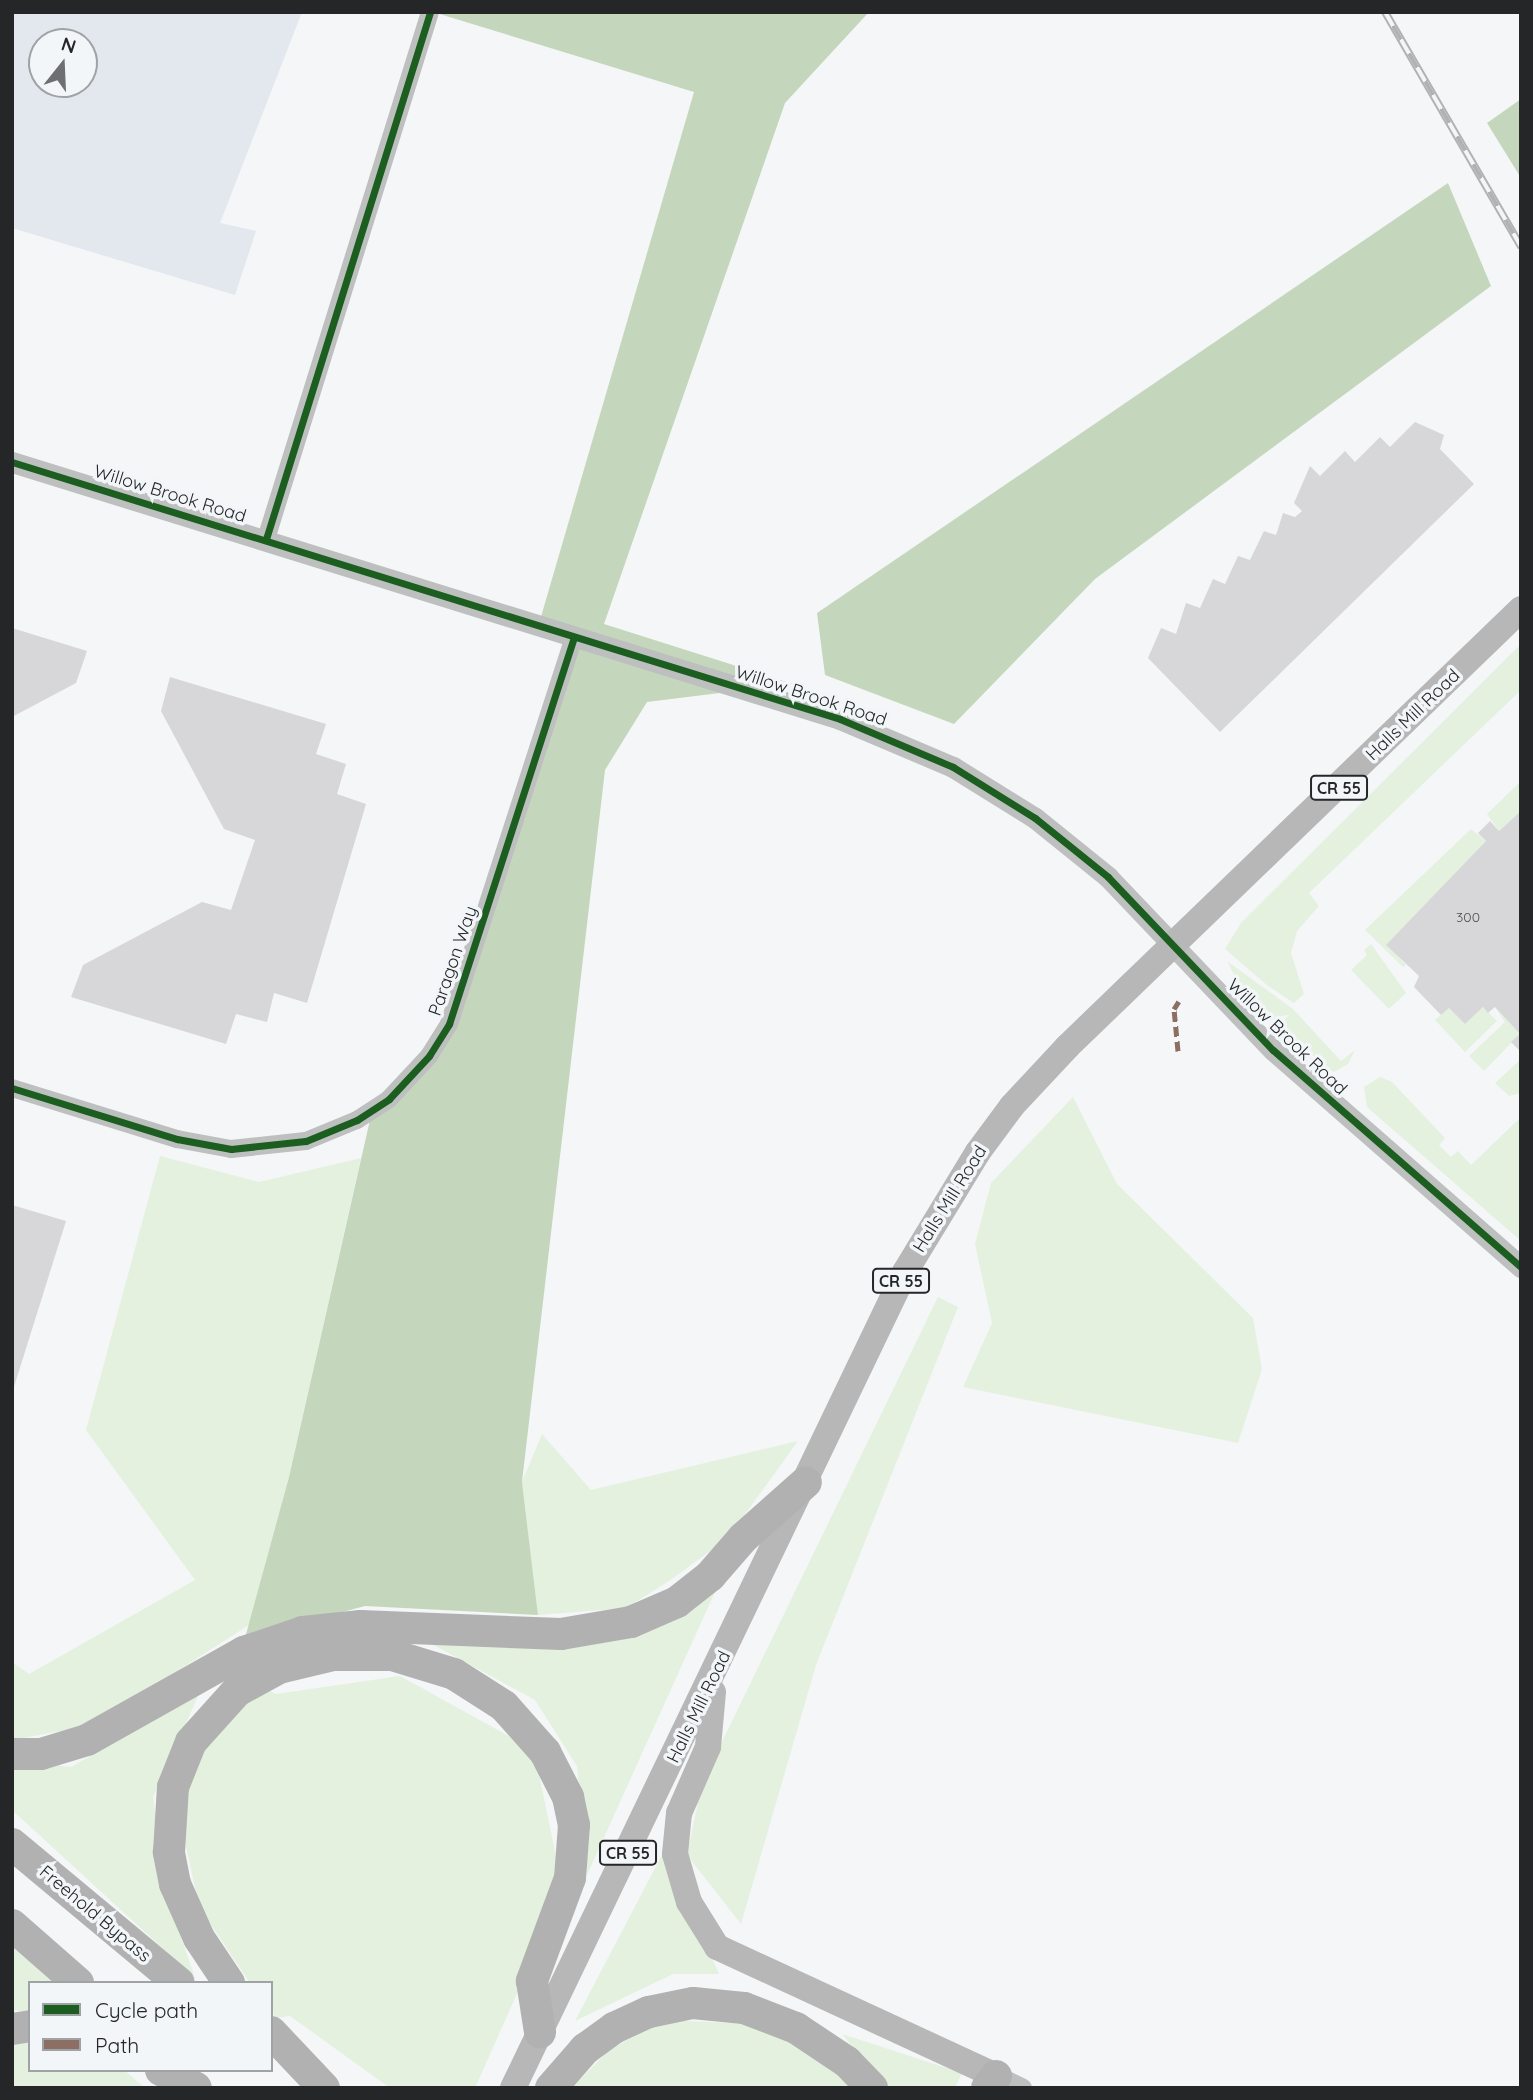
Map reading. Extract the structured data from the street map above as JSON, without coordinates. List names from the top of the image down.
{
  "streets": {
    "highway": ["Freehold Bypass"],
    "main road": ["Halls Mill Road", "CR 55"],
    "street": ["Willow Brook Road", "Paragon Way"]
  },
  "crossings": [
    ["Willow Brook Road", "Halls Mill Road"],
    ["Willow Brook Road", "Paragon Way"]
  ],
  "house_numbers": ["300"],
  "legend": ["Cycle path", "Path"],
  "north": "top"
}
